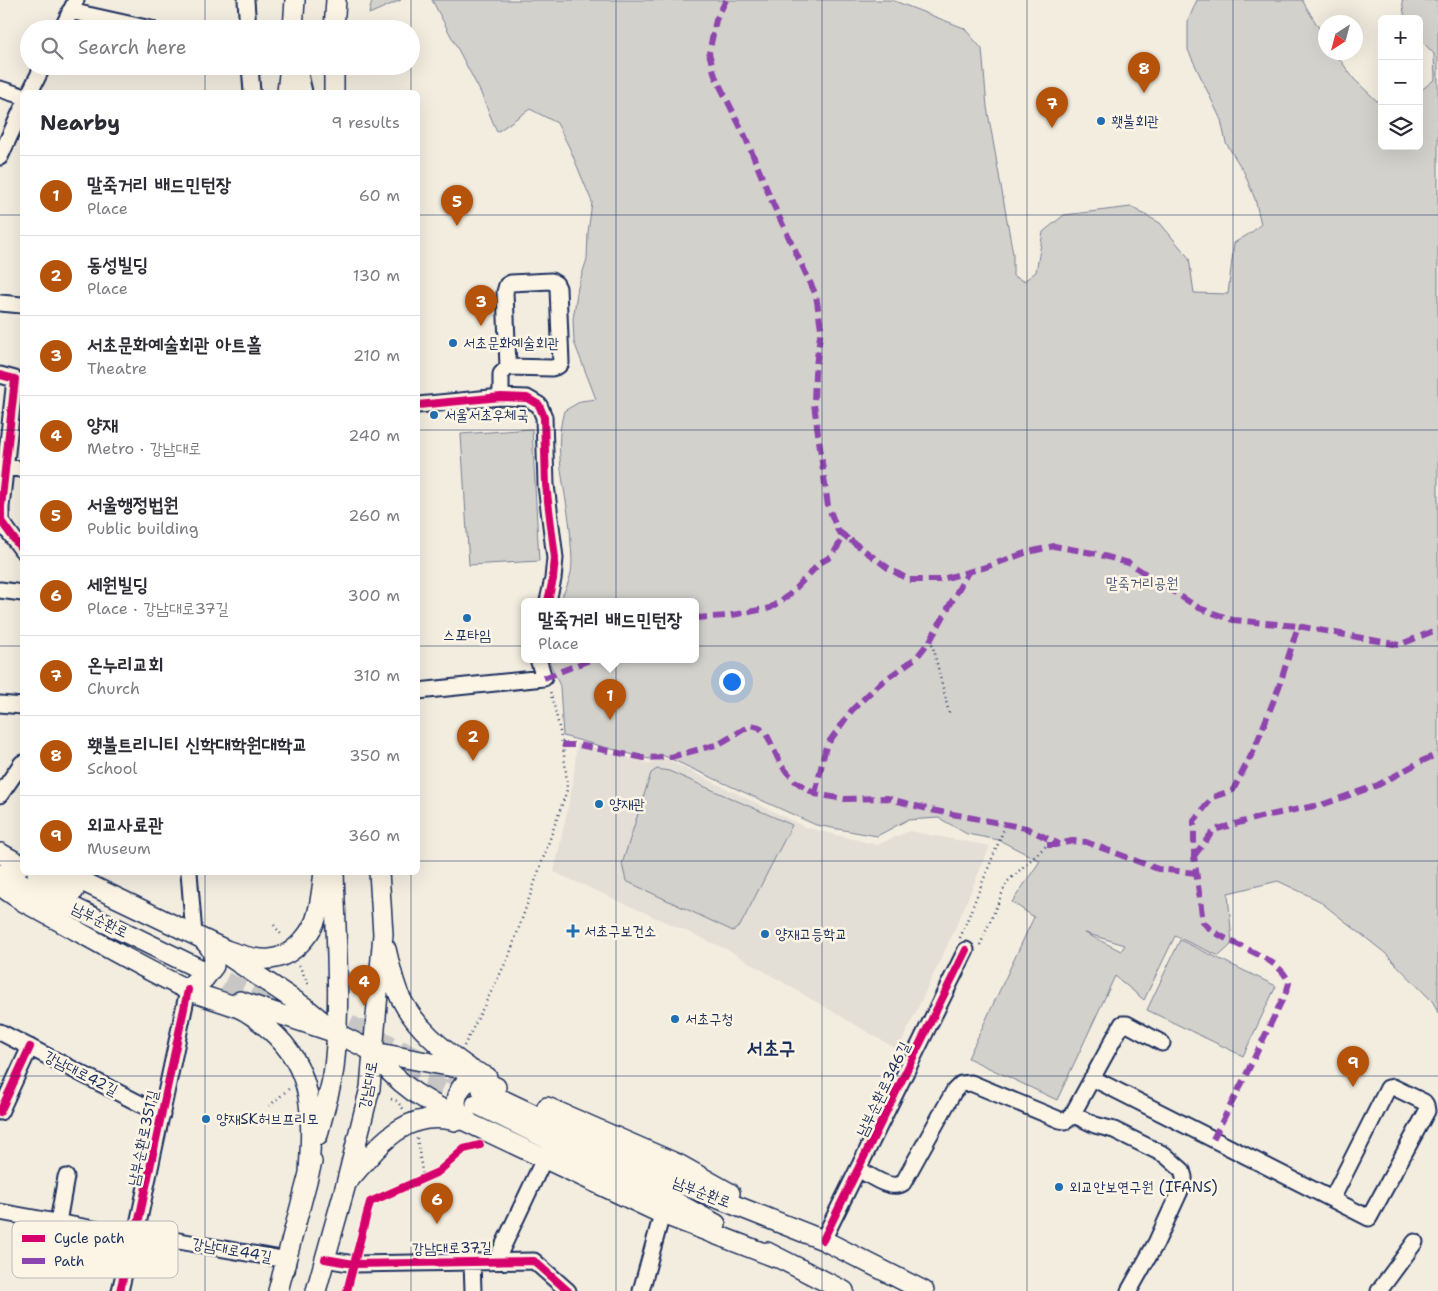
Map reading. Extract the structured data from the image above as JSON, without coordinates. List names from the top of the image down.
{
  "streets": {
    "main road": ["남부순환로", "강남대로"],
    "street": [
      "강남대로42길",
      "남부순환로346길",
      "남부순환로351길",
      "강남대로37길",
      "강남대로44길"
    ]
  },
  "crossings": [
    ["남부순환로", "남부순환로346길"],
    ["강남대로42길", "남부순환로351길"],
    ["강남대로", "강남대로37길"]
  ],
  "districts": ["서초구"],
  "parks": ["말죽거리공원"],
  "places": {
    "other": [
      "횃불회관",
      "서초문화예술회관",
      "서울서초우체국",
      "스포타임",
      "양재관",
      "양재고등학교",
      "서초구청",
      "양재SK허브프리모",
      "외교안보연구원 (IFANS)"
    ],
    "health": ["서초구보건소"]
  },
  "legend": ["Cycle path", "Path"],
  "north": "bottom left",
  "page": {
    "map_buttons": ["+", "−"],
    "search": "Search here",
    "pins": [
      "8",
      "7",
      "5",
      "3",
      "1",
      "2",
      "4",
      "9",
      "6"
    ],
    "heading": ["Nearby", "9 results"],
    "list": [
      {
        "mark": "1",
        "name": "말죽거리 배드민턴장",
        "note": "Place",
        "value": "60 m"
      },
      {
        "mark": "2",
        "name": "동성빌딩",
        "note": "Place",
        "value": "130 m"
      },
      {
        "mark": "3",
        "name": "서초문화예술회관 아트홀",
        "note": "Theatre",
        "value": "210 m"
      },
      {
        "mark": "4",
        "name": "양재",
        "note": "Metro · 강남대로",
        "value": "240 m"
      },
      {
        "mark": "5",
        "name": "서울행정법원",
        "note": "Public building",
        "value": "260 m"
      },
      {
        "mark": "6",
        "name": "세원빌딩",
        "note": "Place · 강남대로37길",
        "value": "300 m"
      },
      {
        "mark": "7",
        "name": "온누리교회",
        "note": "Church",
        "value": "310 m"
      },
      {
        "mark": "8",
        "name": "횃불트리니티 신학대학원대학교",
        "note": "School",
        "value": "350 m"
      },
      {
        "mark": "9",
        "name": "외교사료관",
        "note": "Museum",
        "value": "360 m"
      }
    ],
    "popup": ["말죽거리 배드민턴장", "Place"]
  }
}
